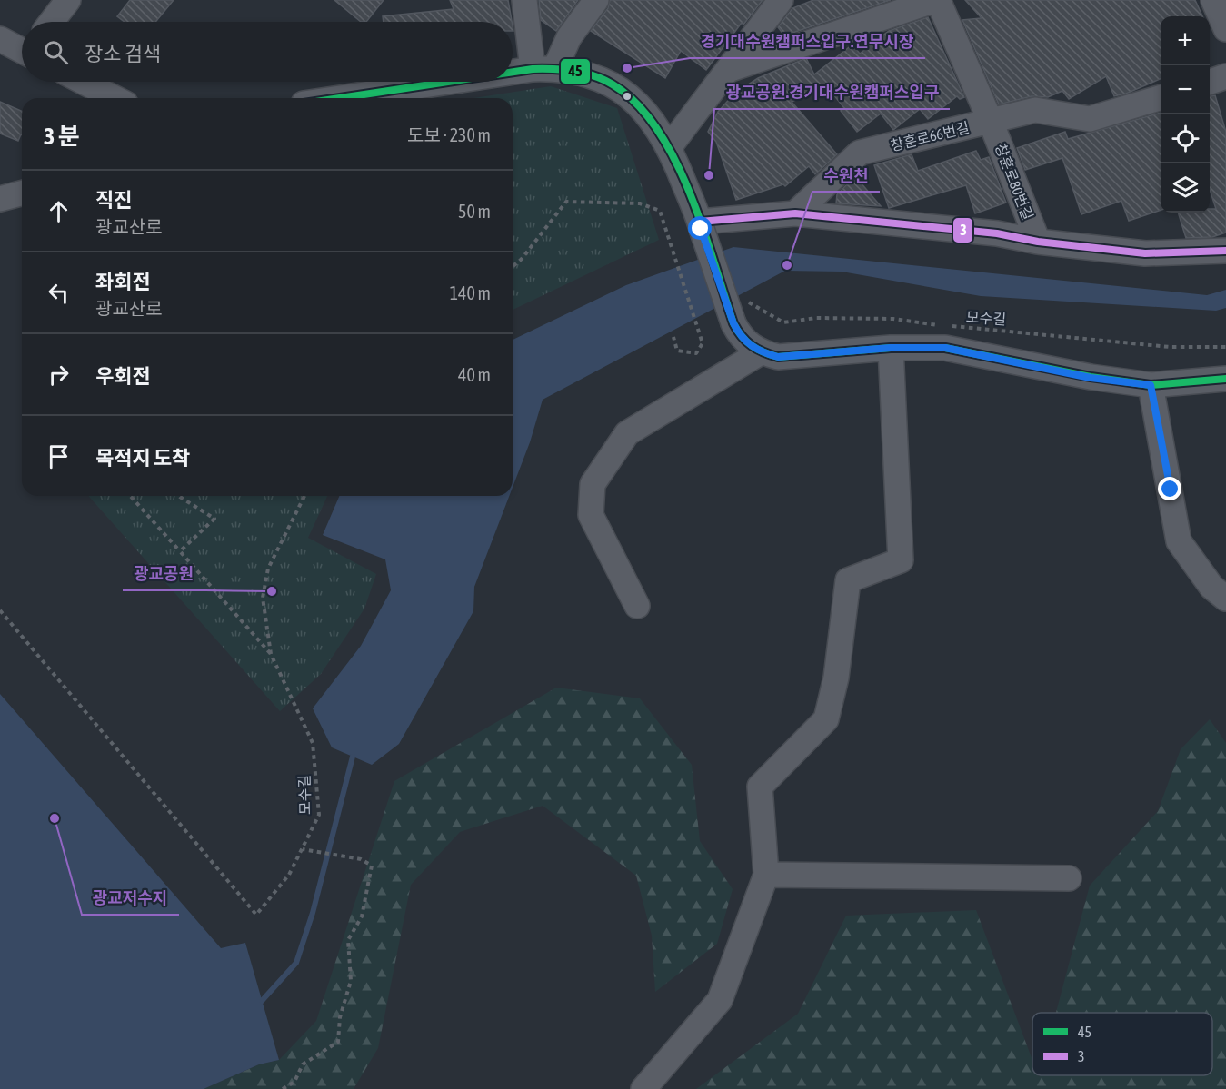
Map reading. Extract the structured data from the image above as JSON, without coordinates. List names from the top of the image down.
{
  "streets": {
    "street": ["창훈로66번길", "창훈로80번길"],
    "path": ["모수길"]
  },
  "crossings": [
    ["창훈로66번길", "창훈로80번길"]
  ],
  "places": [
    "경기대수원캠퍼스입구.연무시장",
    "광교공원.경기대수원캠퍼스입구",
    "수원천",
    "광교공원",
    "광교저수지"
  ],
  "lines": ["transit line 45", "transit line 3"],
  "legend": ["45", "3"],
  "page": {
    "map_buttons": ["+", "−"],
    "search": "장소 검색",
    "heading": ["3 분", "도보 · 230 m"],
    "list": [
      ["직진", "광교산로", "50 m"],
      ["좌회전", "광교산로", "140 m"],
      ["우회전", "40 m"],
      "목적지 도착"
    ]
  }
}
